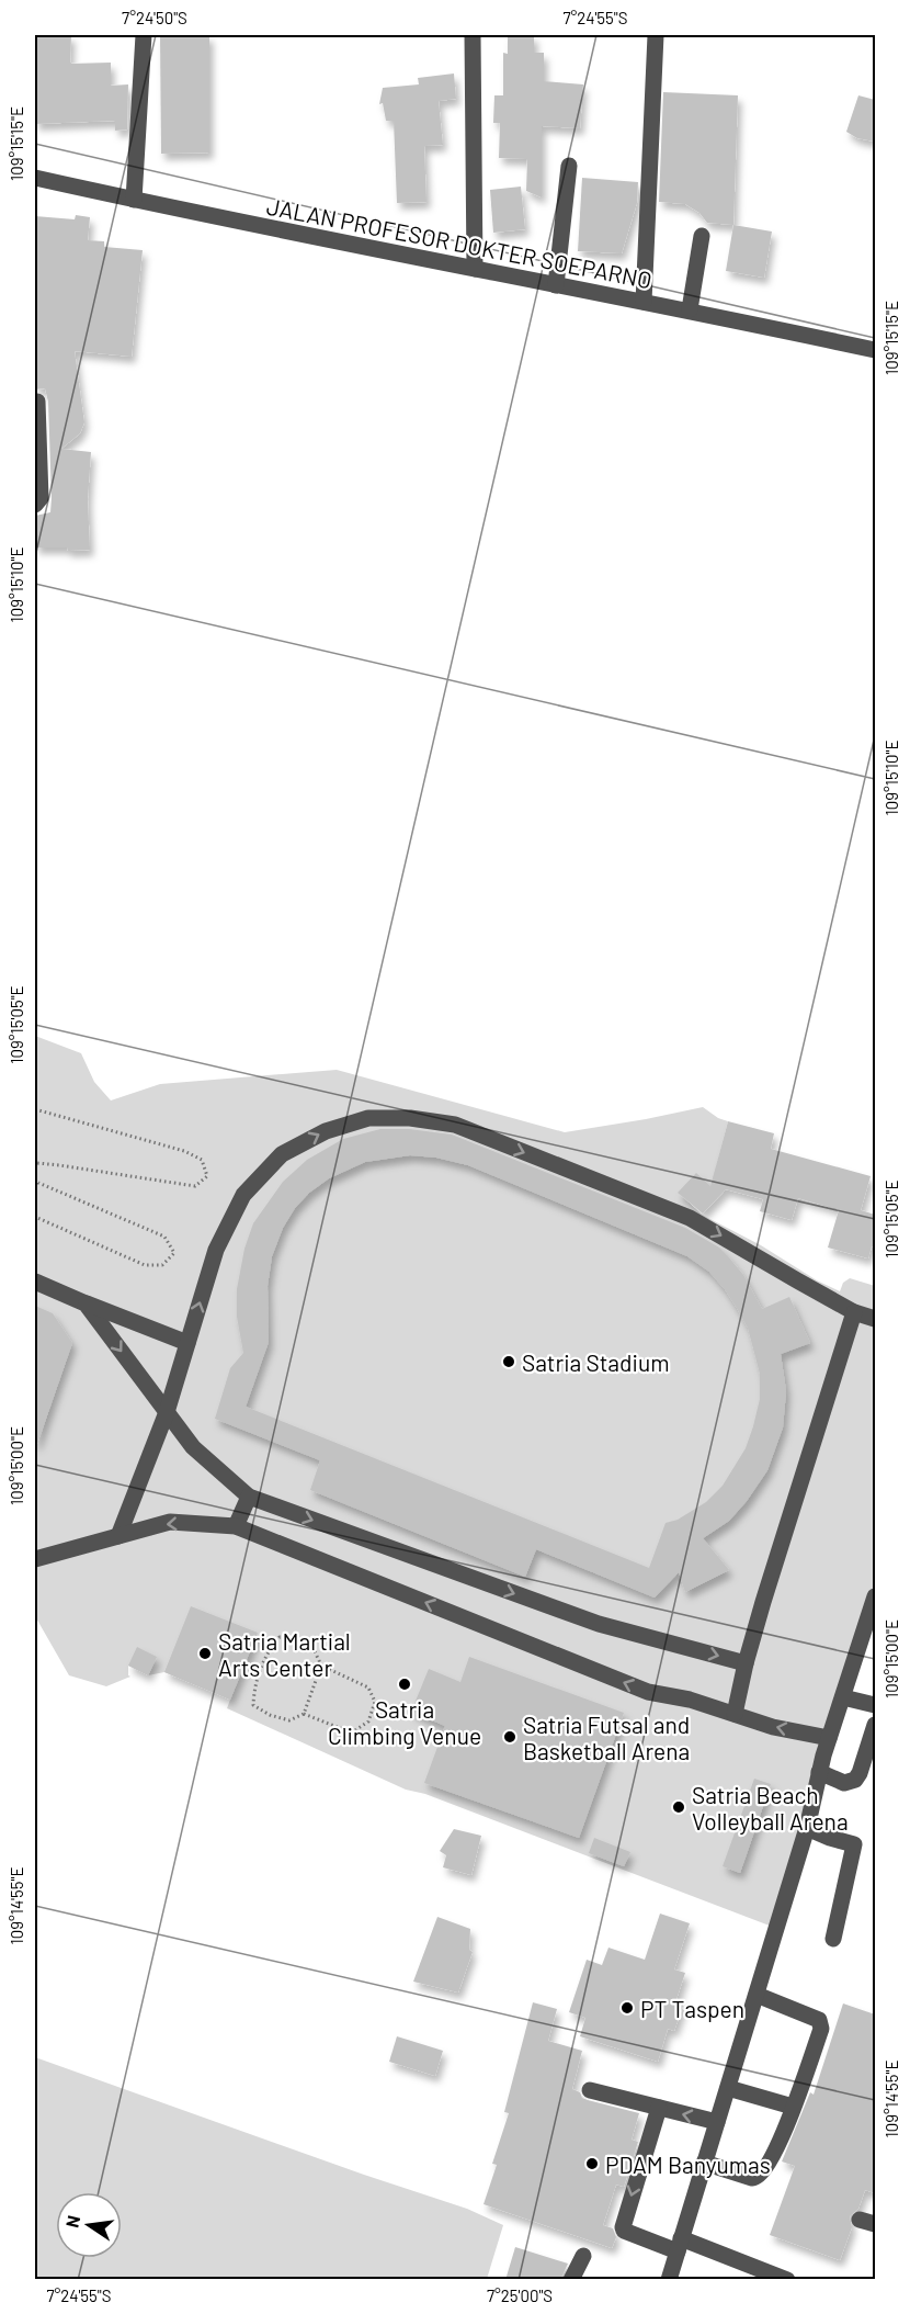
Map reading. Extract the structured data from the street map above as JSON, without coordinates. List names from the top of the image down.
{
  "streets": {
    "street": ["JALAN PROFESOR DOKTER SOEPARNO"]
  },
  "places": [
    "Satria Stadium",
    "Satria Martial Arts Center",
    "Satria Climbing Venue",
    "Satria Futsal and Basketball Arena",
    "Satria Beach Volleyball Arena",
    "PT Taspen",
    "PDAM Banyumas"
  ],
  "north": "left",
  "coordinates": [
    "7°24'50\"S",
    "7°24'55\"S",
    "109°15'15\"E",
    "109°15'10\"E",
    "109°15'05\"E",
    "109°15'00\"E",
    "109°14'55\"E",
    "7°25'00\"S"
  ]
}
